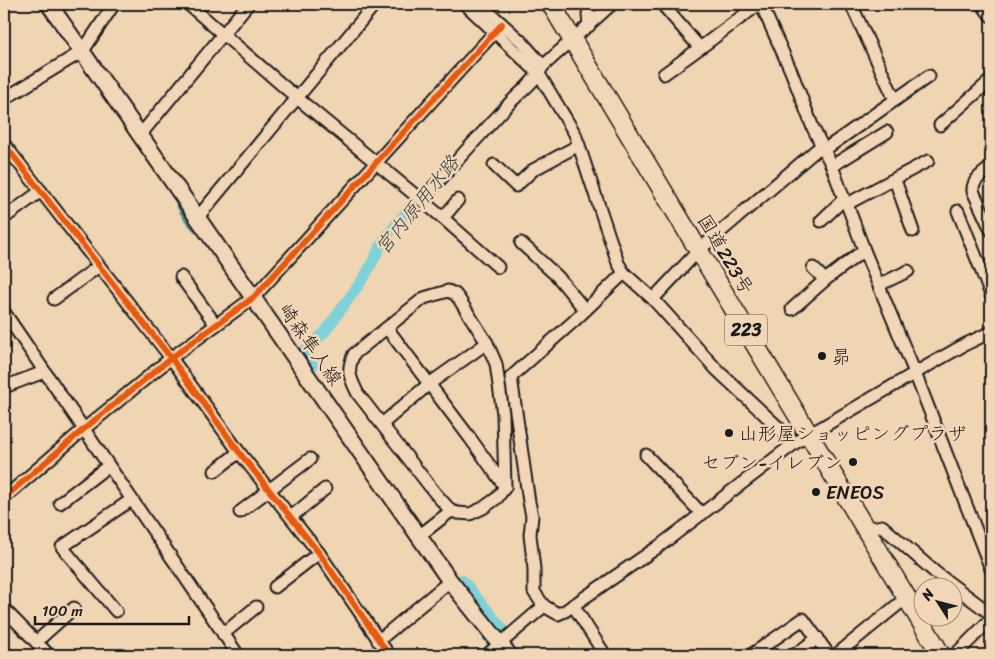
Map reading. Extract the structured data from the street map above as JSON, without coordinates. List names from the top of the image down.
{
  "streets": {
    "highway": ["国道223号", "223"],
    "main road": ["崎森隼人線"]
  },
  "water": ["宮内原用水路"],
  "places": [
    "昴",
    "山形屋ショッピングプラザ",
    "セブン-イレブン",
    "ENEOS"
  ],
  "scale_bar": "100 m",
  "north": "top left"
}
